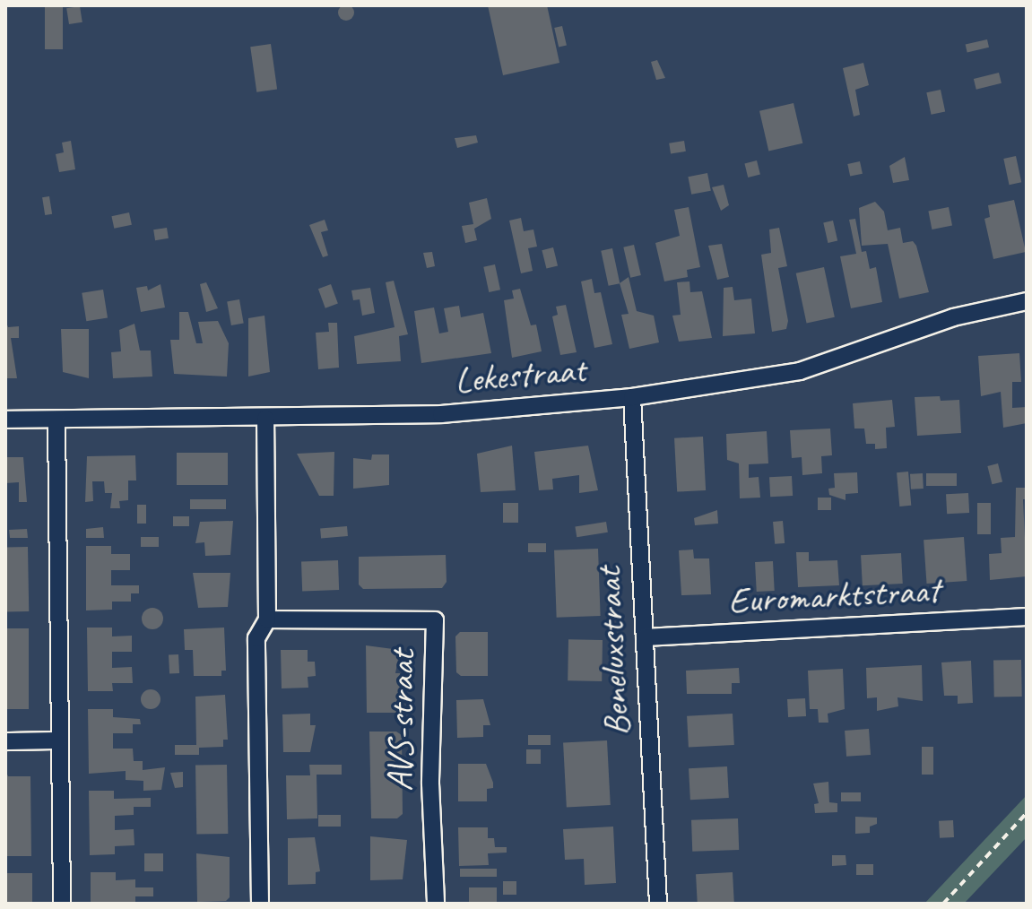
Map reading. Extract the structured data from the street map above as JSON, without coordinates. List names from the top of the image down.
{
  "streets": {
    "street": [
      "Lekestraat",
      "Euromarktstraat",
      "Beneluxstraat",
      "AVS-straat"
    ]
  },
  "crossings": [
    ["Lekestraat", "Beneluxstraat"],
    ["Euromarktstraat", "Beneluxstraat"]
  ]
}
